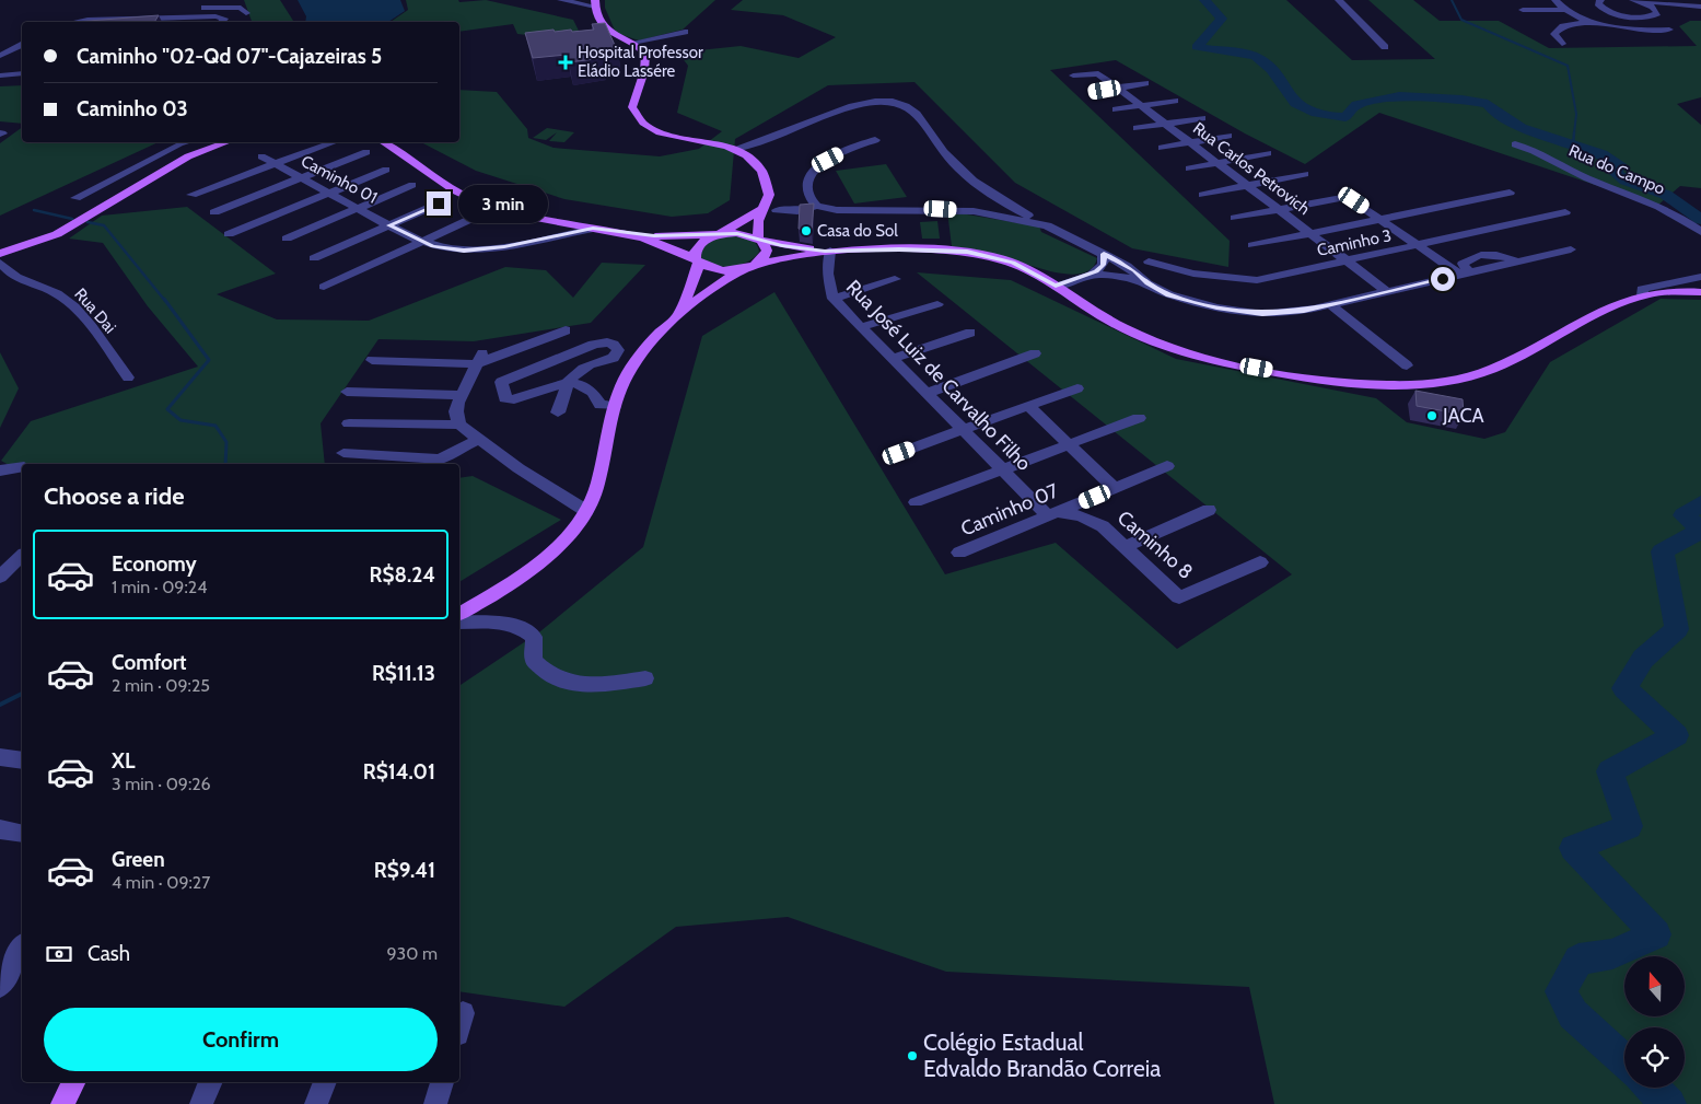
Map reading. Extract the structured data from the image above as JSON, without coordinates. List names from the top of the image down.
{
  "streets": {
    "street": [
      "Rua Carlos Petrovich",
      "Rua do Campo",
      "Caminho 01",
      "Caminho 3",
      "Rua Dai",
      "Rua José Luiz de Carvalho Filho",
      "Caminho 07",
      "Caminho 8"
    ]
  },
  "crossings": [
    ["Rua Carlos Petrovich", "Caminho 3"],
    ["Rua José Luiz de Carvalho Filho", "Caminho 07"],
    ["Rua José Luiz de Carvalho Filho", "Caminho 8"],
    ["Caminho 07", "Caminho 8"]
  ],
  "places": {
    "health": ["Hospital Professor Eládio Lassére"],
    "other": ["Casa do Sol", "JACA", "Colégio Estadual Edvaldo Brandão Correia"]
  },
  "north": "top",
  "page": {
    "banner": ["Caminho \"02-Qd 07\"-Cajazeiras 5", "Caminho 03"],
    "bubble": "3 min",
    "heading": "Choose a ride",
    "list": [
      {
        "name": "Economy",
        "note": "1 min · 09:24",
        "value": "R$8.24"
      },
      {
        "name": "Comfort",
        "note": "2 min · 09:25",
        "value": "R$11.13"
      },
      {
        "name": "XL",
        "note": "3 min · 09:26",
        "value": "R$14.01"
      },
      {
        "name": "Green",
        "note": "4 min · 09:27",
        "value": "R$9.41"
      }
    ],
    "pay": ["Cash", "930 m"],
    "buttons": "Confirm"
  }
}
